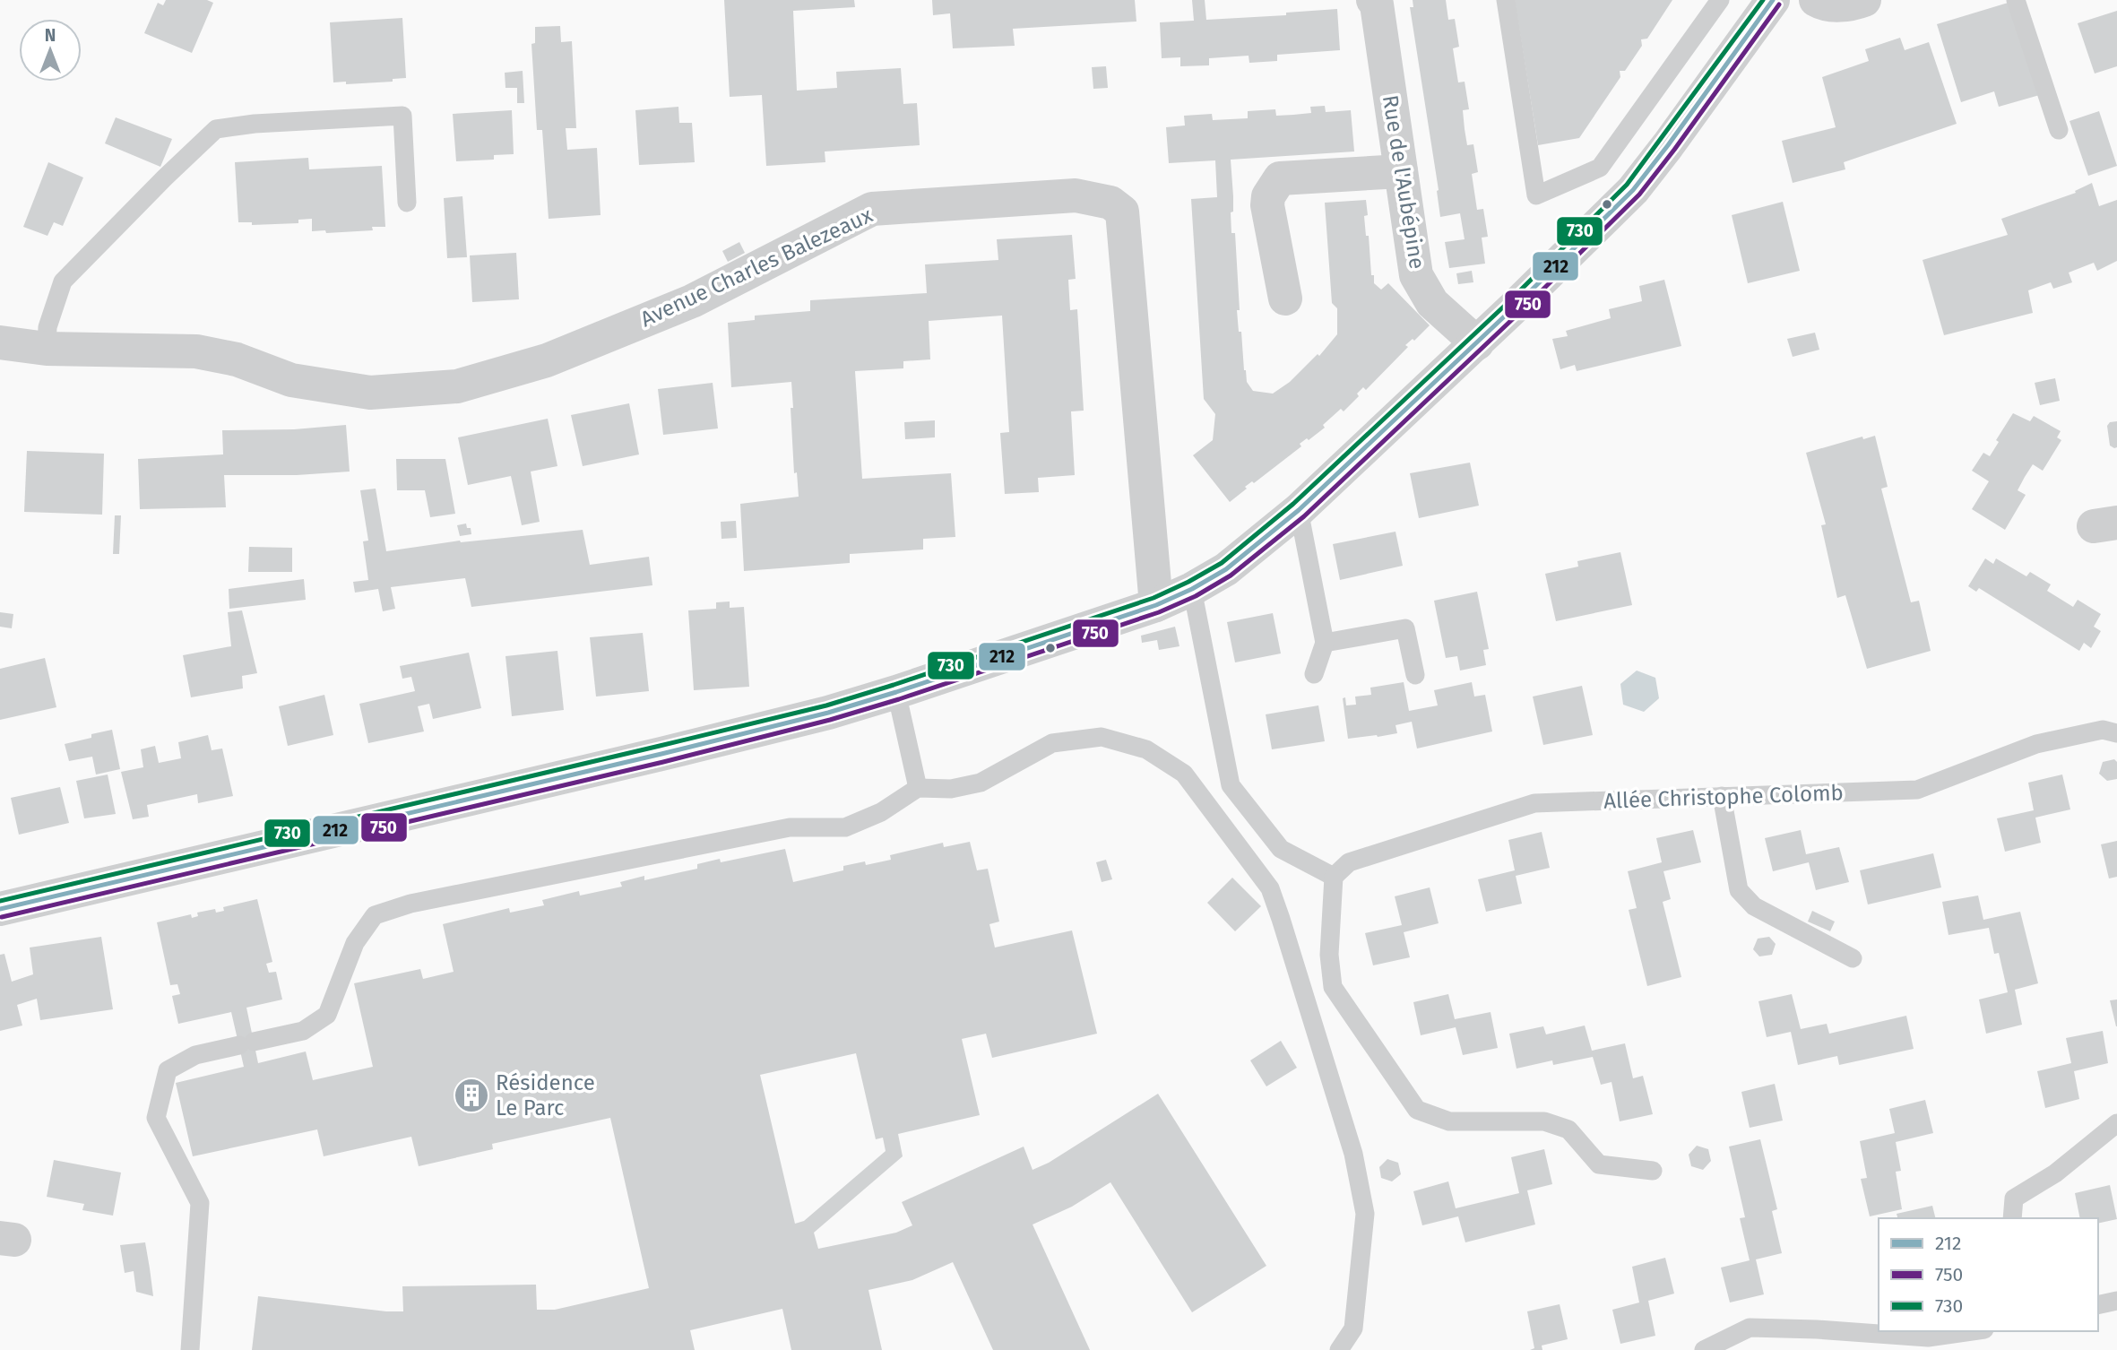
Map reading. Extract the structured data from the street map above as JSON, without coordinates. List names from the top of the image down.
{
  "streets": {
    "street": ["Rue de l'Aubépine", "Avenue Charles Balezeaux"],
    "lane": ["Allée Christophe Colomb"]
  },
  "places": {
    "building": ["Résidence Le Parc"]
  },
  "lines": ["transit line 212", "transit line 730", "transit line 750"],
  "legend": ["212", "750", "730"],
  "north": "top"
}
